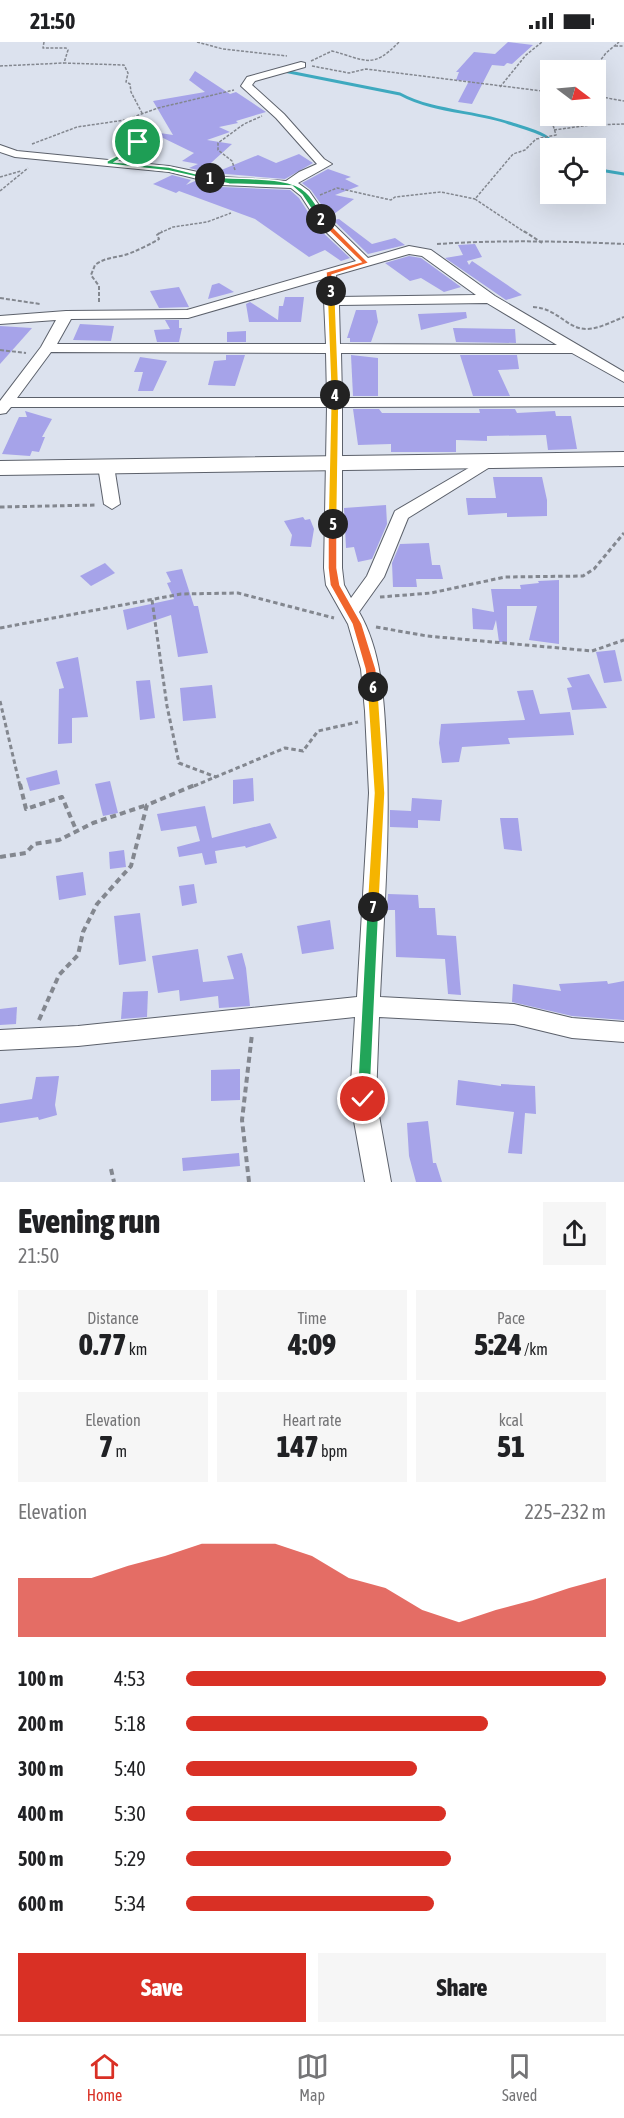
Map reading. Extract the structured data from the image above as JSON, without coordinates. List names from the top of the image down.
{
  "north": "right",
  "page": {
    "status": "21:50",
    "pins": [
      "1",
      "2",
      "3",
      "4",
      "5",
      "6",
      "7"
    ],
    "heading": ["Evening run", "21:50"],
    "stats": [
      ["Distance", "0.77 km"],
      ["Time", "4:09"],
      ["Pace", "5:24 /km"],
      ["Elevation", "7 m"],
      ["Heart rate", "147 bpm"],
      ["kcal", "51"]
    ],
    "chart": ["Elevation", "225–232 m"],
    "list": [
      {
        "name": "100 m",
        "note": "4:53"
      },
      {
        "name": "200 m",
        "note": "5:18"
      },
      {
        "name": "300 m",
        "note": "5:40"
      },
      {
        "name": "400 m",
        "note": "5:30"
      },
      {
        "name": "500 m",
        "note": "5:29"
      },
      {
        "name": "600 m",
        "note": "5:34"
      }
    ],
    "buttons": ["Save", "Share"],
    "tabs": ["Home", "Map", "Saved"]
  }
}
